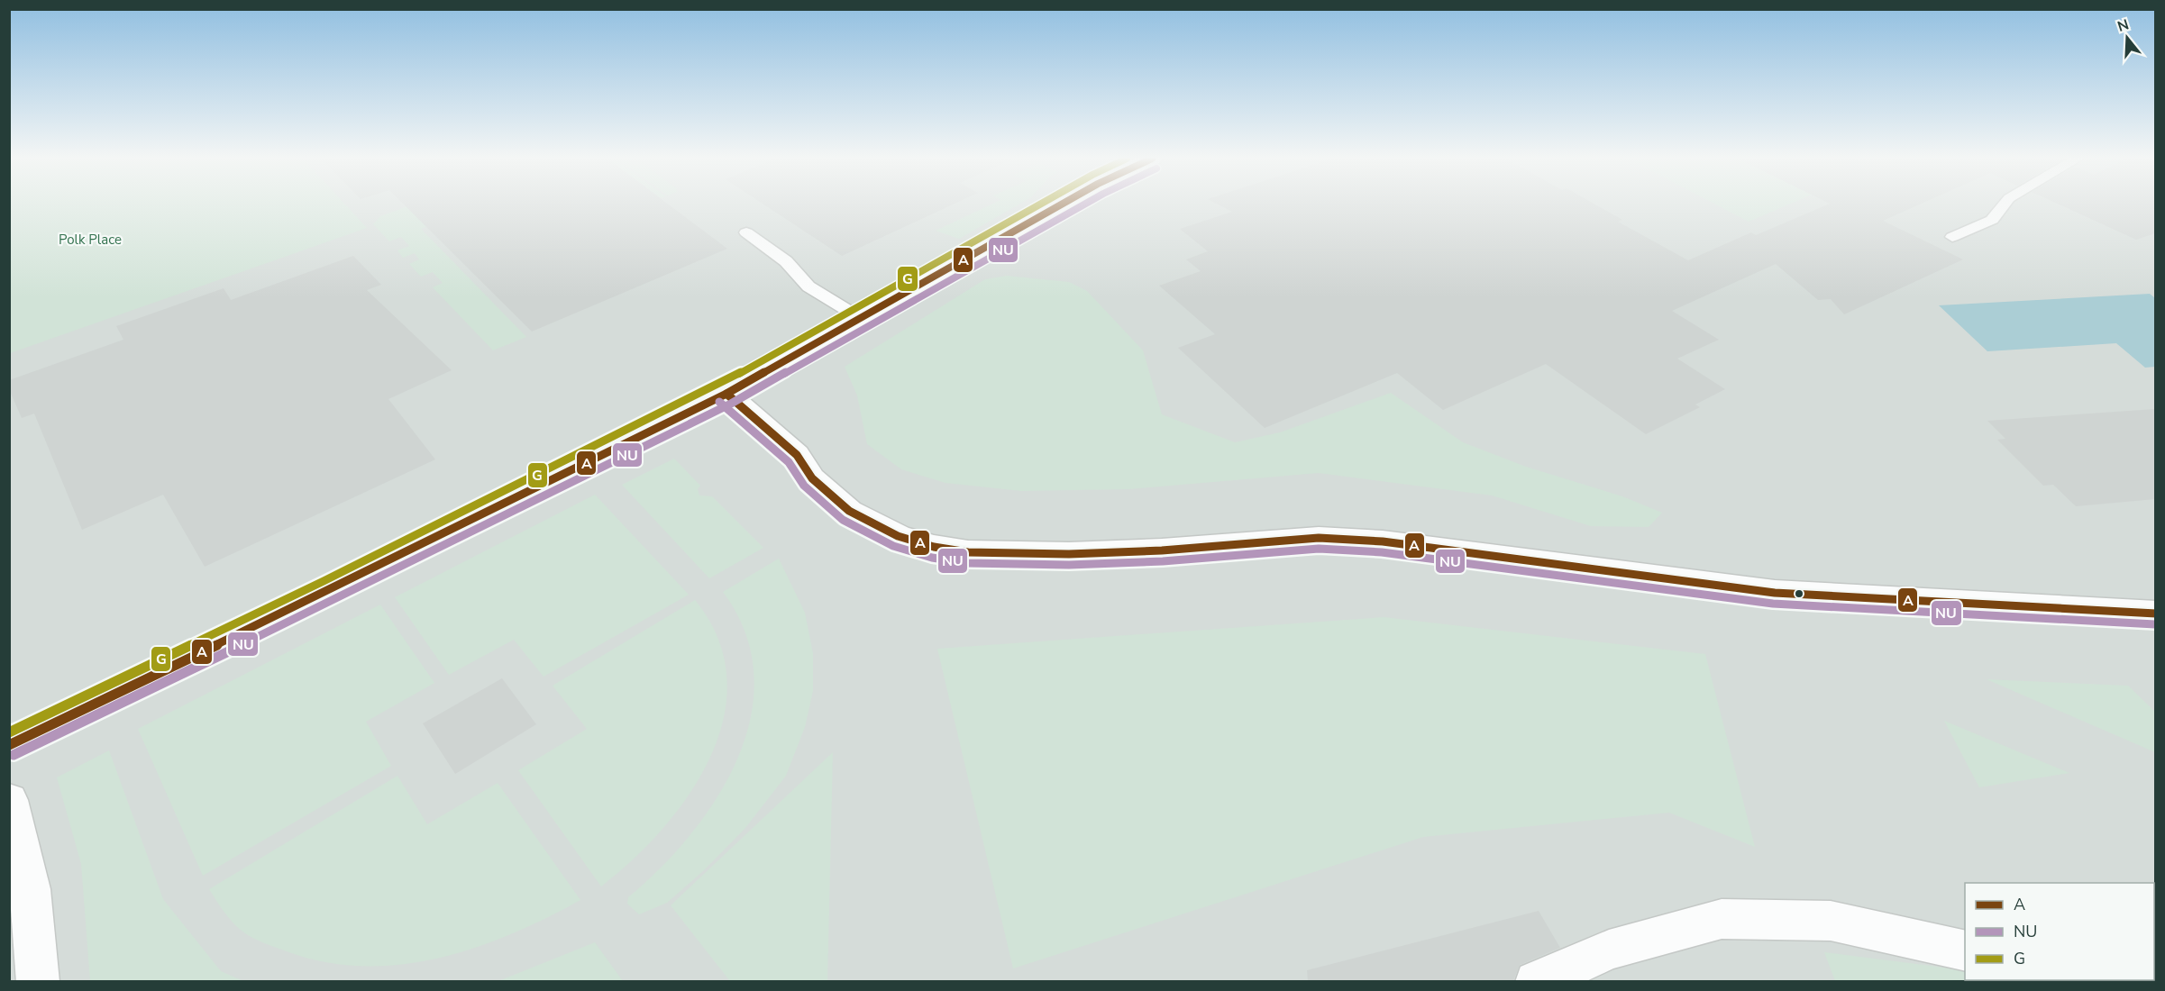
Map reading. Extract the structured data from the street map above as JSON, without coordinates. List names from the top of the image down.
{
  "parks": ["Polk Place"],
  "lines": ["transit line A", "transit line NU", "transit line G"],
  "legend": ["A", "NU", "G"],
  "north": "top"
}
